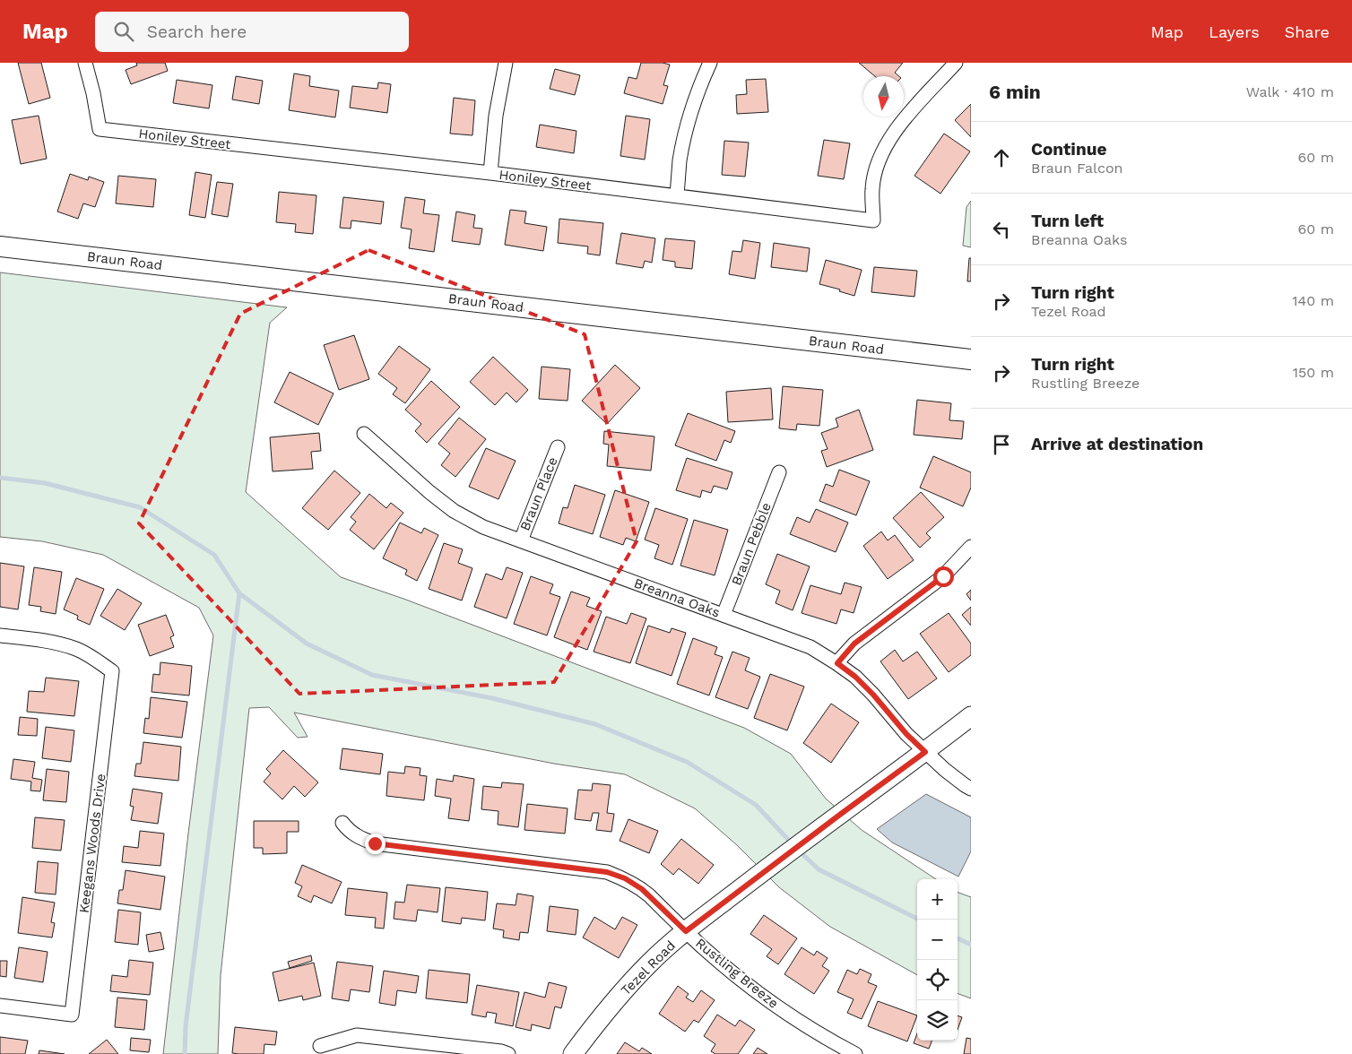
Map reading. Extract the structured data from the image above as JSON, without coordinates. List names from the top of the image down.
{
  "streets": {
    "main road": ["Braun Road", "Tezel Road"],
    "street": [
      "Honiley Street",
      "Braun Place",
      "Braun Pebble",
      "Breanna Oaks",
      "Keegans Woods Drive",
      "Rustling Breeze"
    ]
  },
  "crossings": [
    ["Braun Place", "Breanna Oaks"],
    ["Braun Pebble", "Breanna Oaks"],
    ["Breanna Oaks", "Tezel Road"],
    ["Tezel Road", "Rustling Breeze"]
  ],
  "north": "bottom",
  "page": {
    "header": "Map",
    "search": "Search here",
    "nav": ["Map", "Layers", "Share"],
    "heading": ["6 min", "Walk · 410 m"],
    "list": [
      ["Continue", "Braun Falcon", "60 m"],
      ["Turn left", "Breanna Oaks", "60 m"],
      ["Turn right", "Tezel Road", "140 m"],
      ["Turn right", "Rustling Breeze", "150 m"],
      "Arrive at destination"
    ],
    "map_buttons": ["+", "−"]
  }
}
